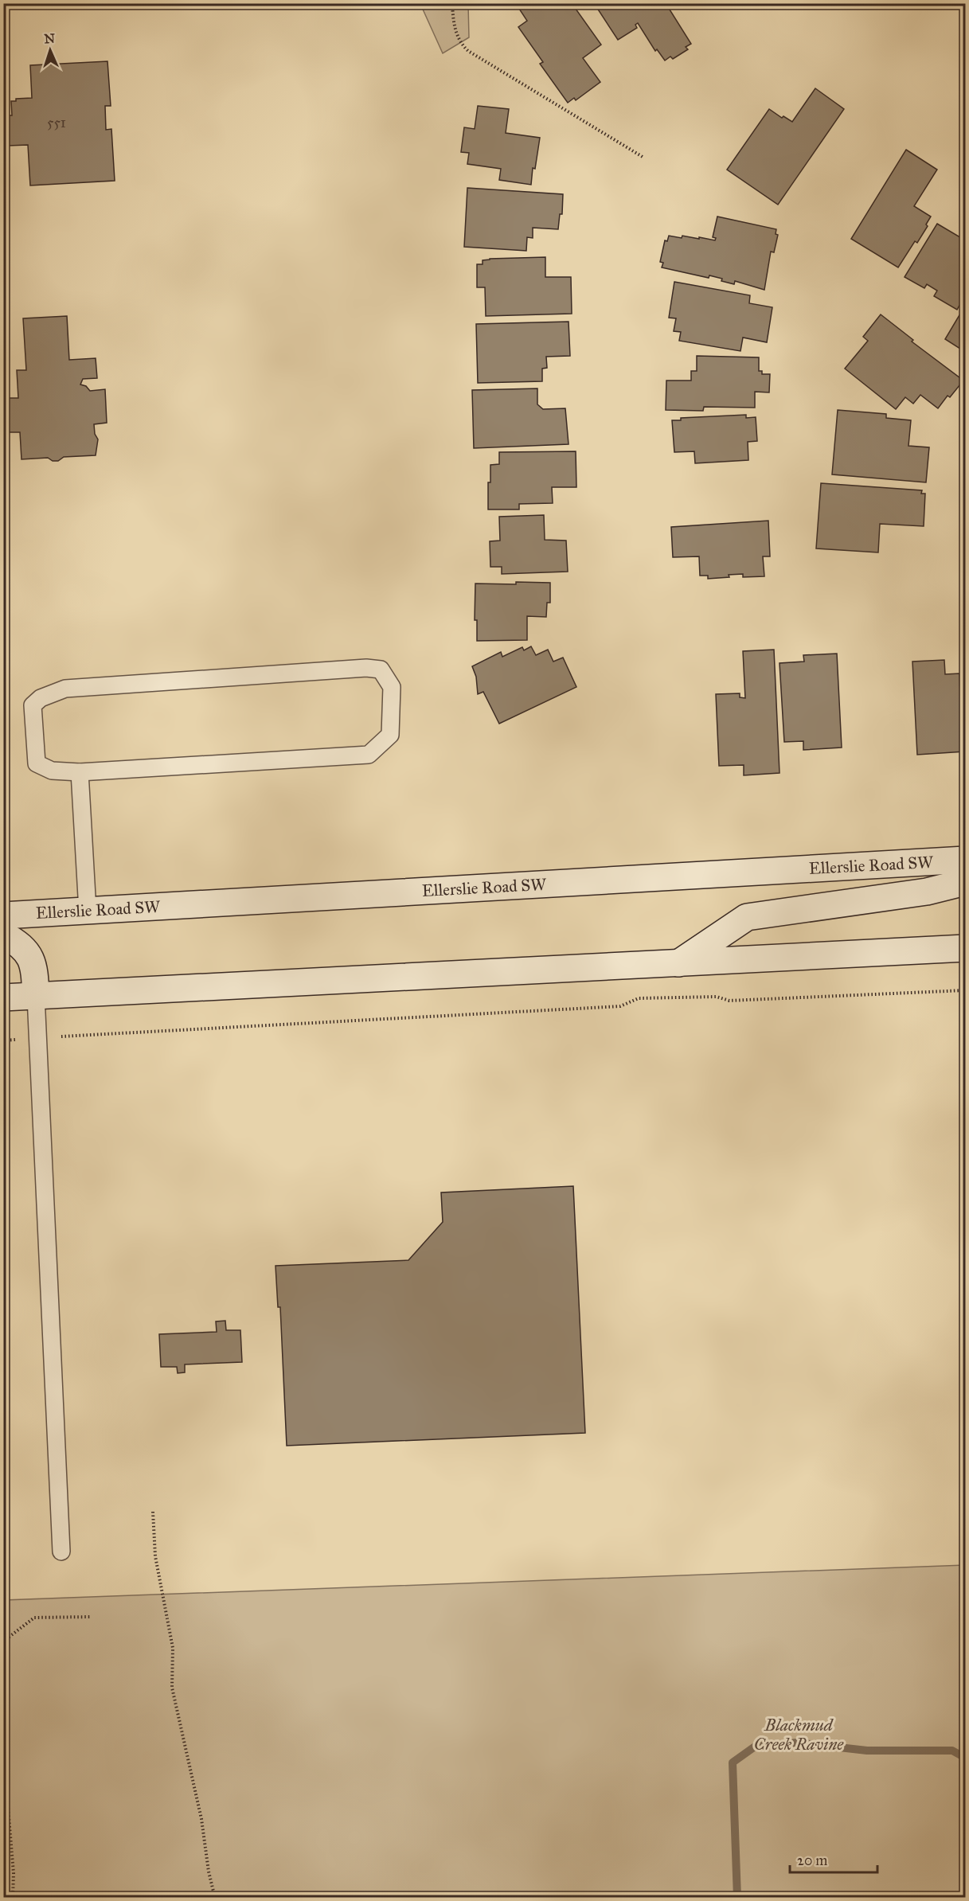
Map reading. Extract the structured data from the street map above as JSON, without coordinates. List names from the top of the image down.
{
  "streets": {
    "main road": ["Ellerslie Road SW"]
  },
  "parks": ["Blackmud Creek Ravine"],
  "house_numbers": ["551"],
  "scale_bar": "20 m",
  "north": "top"
}
